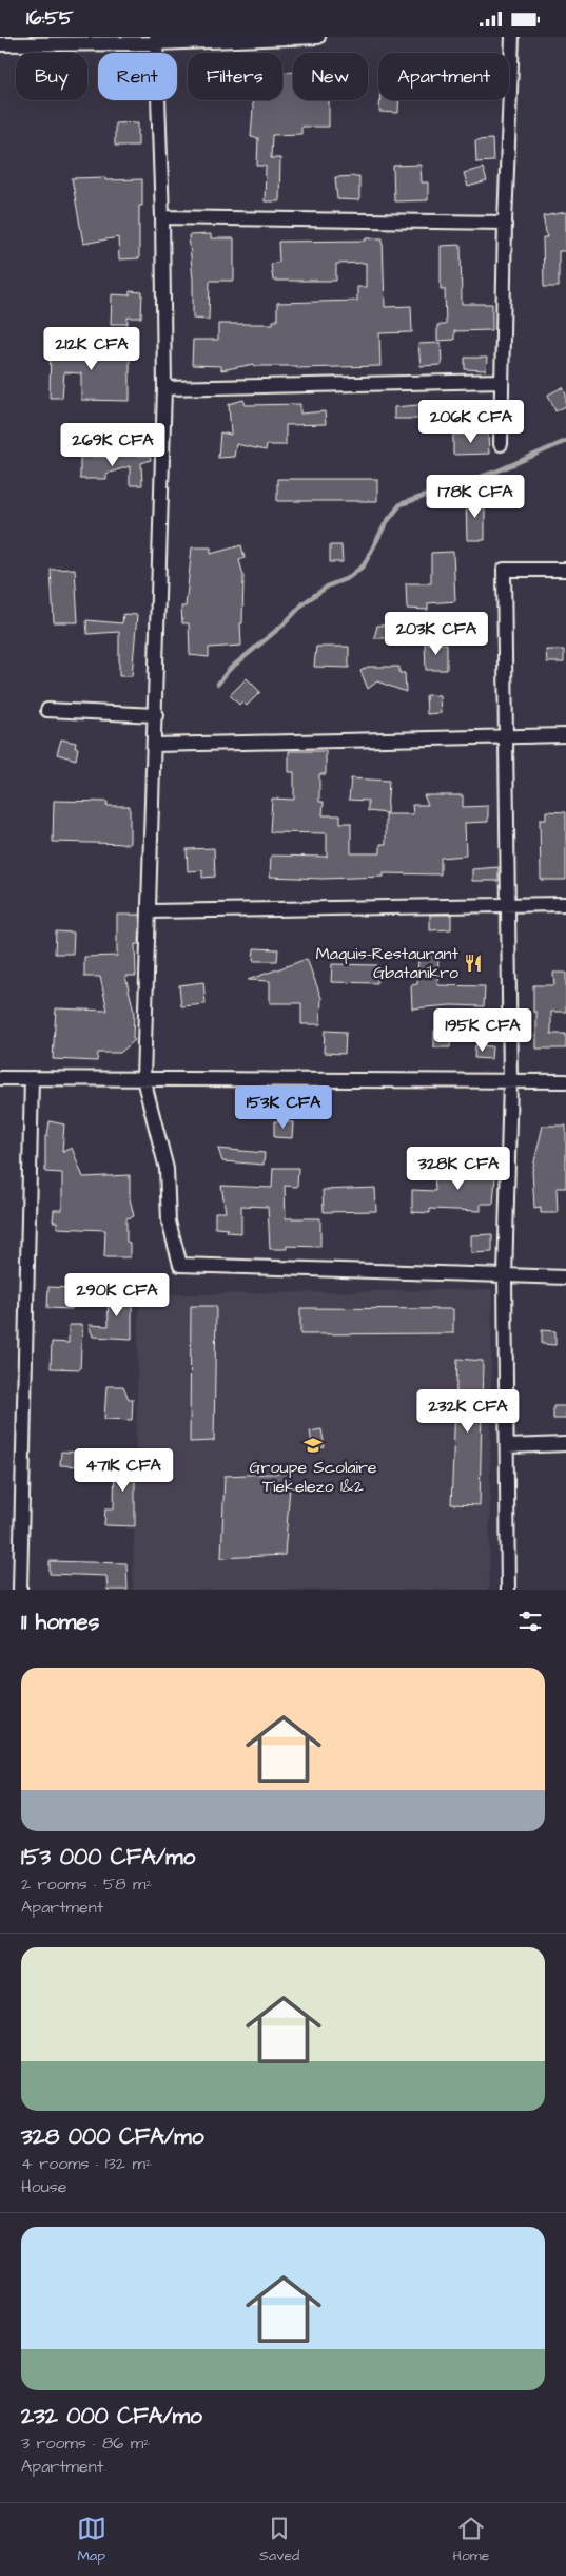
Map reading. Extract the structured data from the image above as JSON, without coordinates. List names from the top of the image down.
{
  "places": {
    "restaurant": ["Maquis-Restaurant Gbatanikro"],
    "school or university": ["Groupe Scolaire Tiekelezo 1&2"]
  },
  "page": {
    "status": "16:55",
    "chip": [
      "Buy",
      "Rent",
      "Filters",
      "New",
      "Apartment"
    ],
    "price": [
      "212K CFA",
      "206K CFA",
      "269K CFA",
      "178K CFA",
      "203K CFA",
      "195K CFA",
      "153K CFA",
      "328K CFA",
      "290K CFA",
      "232K CFA",
      "471K CFA"
    ],
    "heading": "11 homes",
    "list": [
      {
        "name": "153 000 CFA/mo",
        "note": "2 rooms · 58 m² · Apartment"
      },
      {
        "name": "328 000 CFA/mo",
        "note": "4 rooms · 132 m² · House"
      },
      {
        "name": "232 000 CFA/mo",
        "note": "3 rooms · 86 m² · Apartment"
      }
    ],
    "tabs": ["Map", "Saved", "Home"]
  }
}
